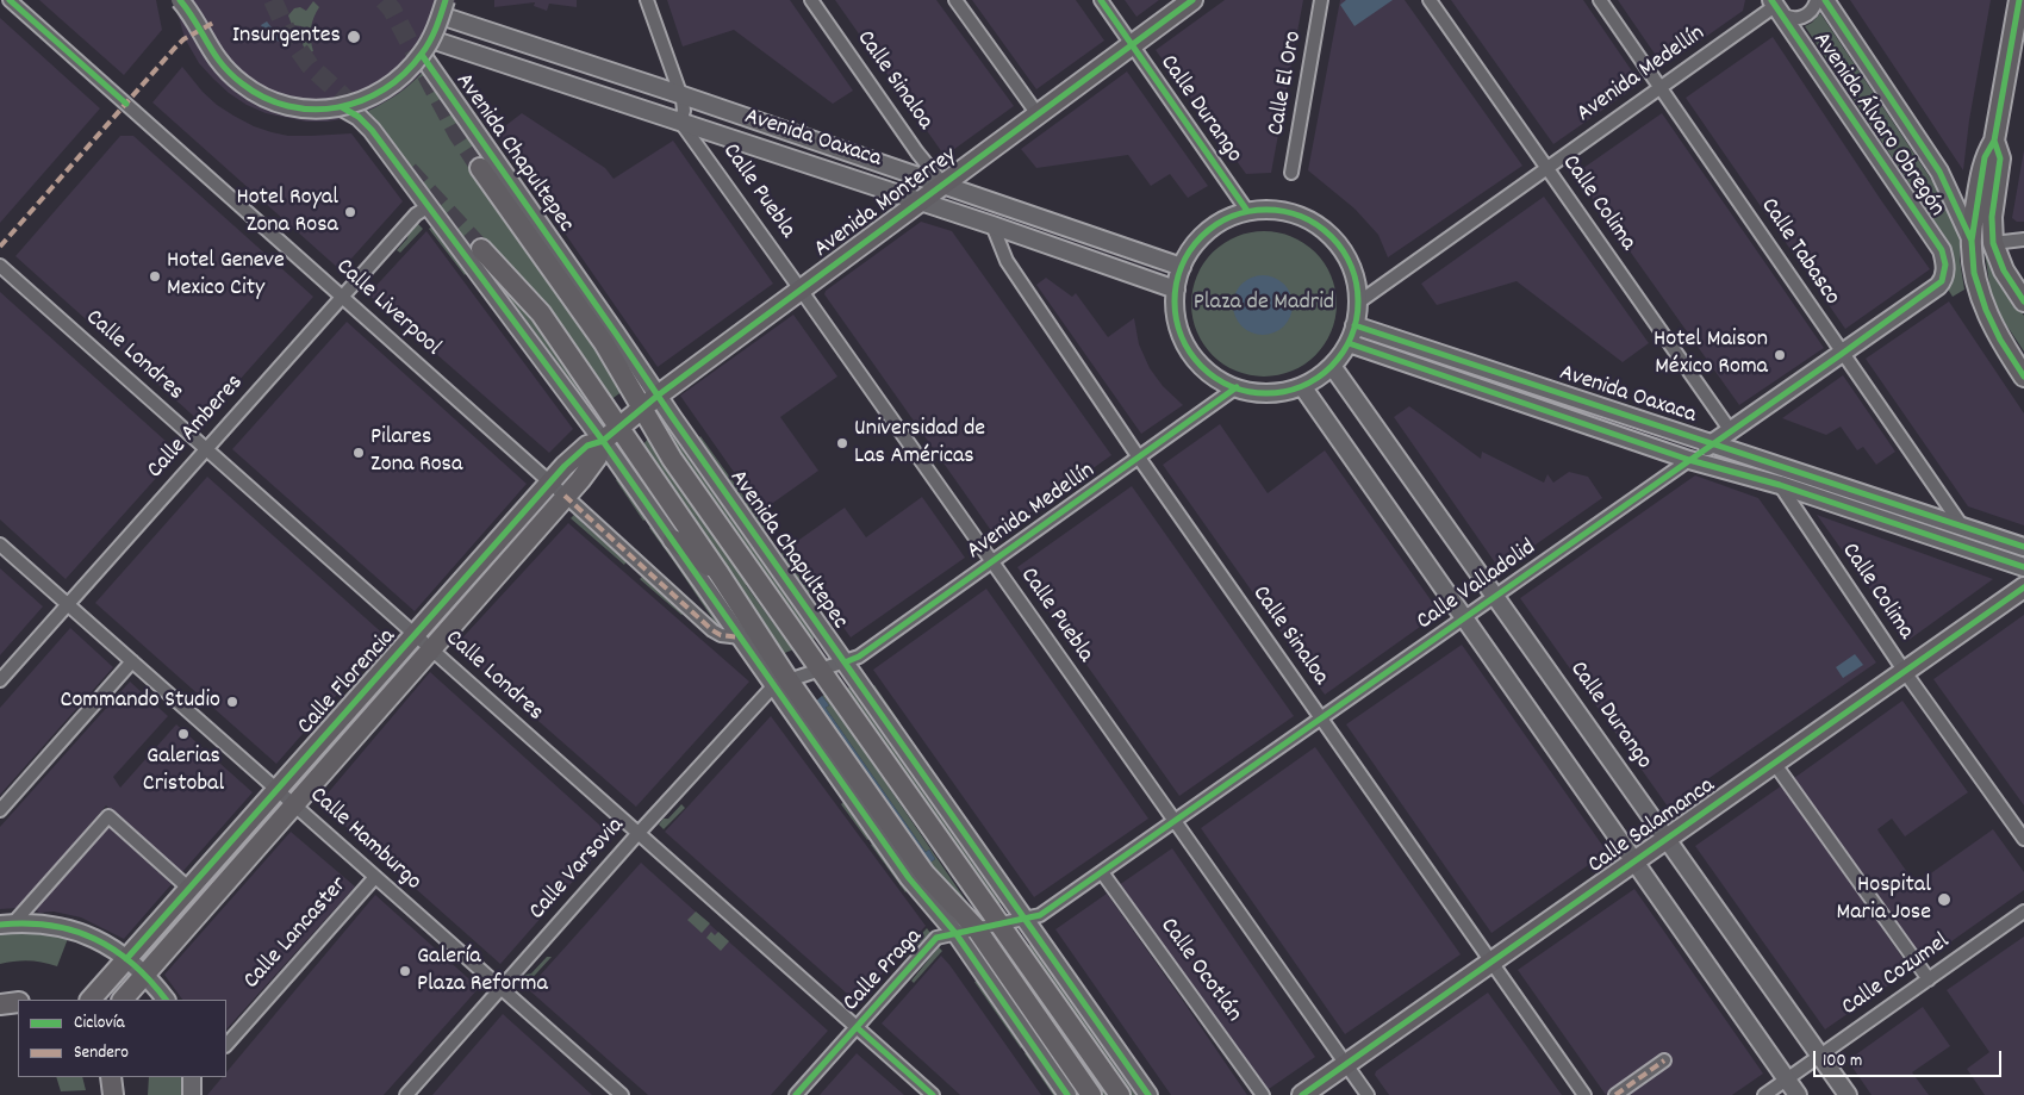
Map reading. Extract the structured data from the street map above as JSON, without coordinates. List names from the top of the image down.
{
  "streets": {
    "main road": [
      "Calle Durango",
      "Avenida Álvaro Obregón",
      "Avenida Oaxaca",
      "Avenida Chapultepec",
      "Avenida Monterrey",
      "Calle Valladolid",
      "Calle Florencia",
      "Calle Salamanca"
    ],
    "street": [
      "Avenida Medellín",
      "Calle Sinaloa",
      "Calle El Oro",
      "Calle Puebla",
      "Calle Colima",
      "Calle Tabasco",
      "Calle Liverpool",
      "Calle Londres",
      "Calle Amberes",
      "Calle Hamburgo",
      "Calle Varsovia",
      "Calle Lancaster",
      "Calle Praga",
      "Calle Ocotlán",
      "Calle Cozumel"
    ]
  },
  "crossings": [
    ["Avenida Medellín", "Calle Sinaloa"],
    ["Avenida Medellín", "Calle Durango"],
    ["Avenida Medellín", "Avenida Álvaro Obregón"],
    ["Avenida Medellín", "Avenida Oaxaca"],
    ["Avenida Medellín", "Avenida Chapultepec"],
    ["Avenida Medellín", "Calle Puebla"],
    ["Avenida Medellín", "Calle Colima"],
    ["Avenida Medellín", "Calle Tabasco"],
    ["Avenida Medellín", "Calle Varsovia"],
    ["Calle Sinaloa", "Avenida Oaxaca"],
    ["Calle Sinaloa", "Avenida Monterrey"],
    ["Calle Sinaloa", "Calle Valladolid"],
    ["Calle Sinaloa", "Calle Salamanca"],
    ["Calle Durango", "Avenida Oaxaca"],
    ["Calle Durango", "Avenida Monterrey"],
    ["Calle Durango", "Calle Valladolid"],
    ["Calle Durango", "Calle Salamanca"],
    ["Calle Durango", "Calle Cozumel"],
    ["Avenida Álvaro Obregón", "Calle Valladolid"],
    ["Avenida Oaxaca", "Calle Puebla"],
    ["Avenida Oaxaca", "Avenida Monterrey"],
    ["Avenida Oaxaca", "Calle Colima"],
    ["Avenida Oaxaca", "Calle Tabasco"],
    ["Avenida Oaxaca", "Calle Valladolid"],
    ["Avenida Chapultepec", "Avenida Monterrey"],
    ["Avenida Chapultepec", "Calle Valladolid"],
    ["Avenida Chapultepec", "Calle Praga"],
    ["Calle Puebla", "Avenida Monterrey"],
    ["Calle Puebla", "Calle Valladolid"],
    ["Calle Puebla", "Calle Salamanca"],
    ["Avenida Monterrey", "Calle Florencia"],
    ["Calle Colima", "Calle Valladolid"],
    ["Calle Colima", "Calle Salamanca"],
    ["Calle Tabasco", "Calle Valladolid"],
    ["Calle Liverpool", "Calle Amberes"],
    ["Calle Liverpool", "Calle Florencia"],
    ["Calle Londres", "Calle Amberes"],
    ["Calle Londres", "Calle Florencia"],
    ["Calle Londres", "Calle Varsovia"],
    ["Calle Londres", "Calle Praga"],
    ["Calle Amberes", "Calle Hamburgo"],
    ["Calle Valladolid", "Calle Praga"],
    ["Calle Valladolid", "Calle Ocotlán"],
    ["Calle Florencia", "Calle Hamburgo"],
    ["Calle Hamburgo", "Calle Varsovia"],
    ["Calle Hamburgo", "Calle Lancaster"]
  ],
  "parks": ["Plaza de Madrid"],
  "places": [
    "Insurgentes",
    "Hotel Royal Zona Rosa",
    "Hotel Geneve Mexico City",
    "Hotel Maison México Roma",
    "Universidad de Las Américas",
    "Pilares Zona Rosa",
    "Commando Studio",
    "Galerias Cristobal",
    "Hospital Maria Jose",
    "Galería Plaza Reforma"
  ],
  "legend": ["Ciclovía", "Sendero"],
  "scale_bar": "100 m"
}
